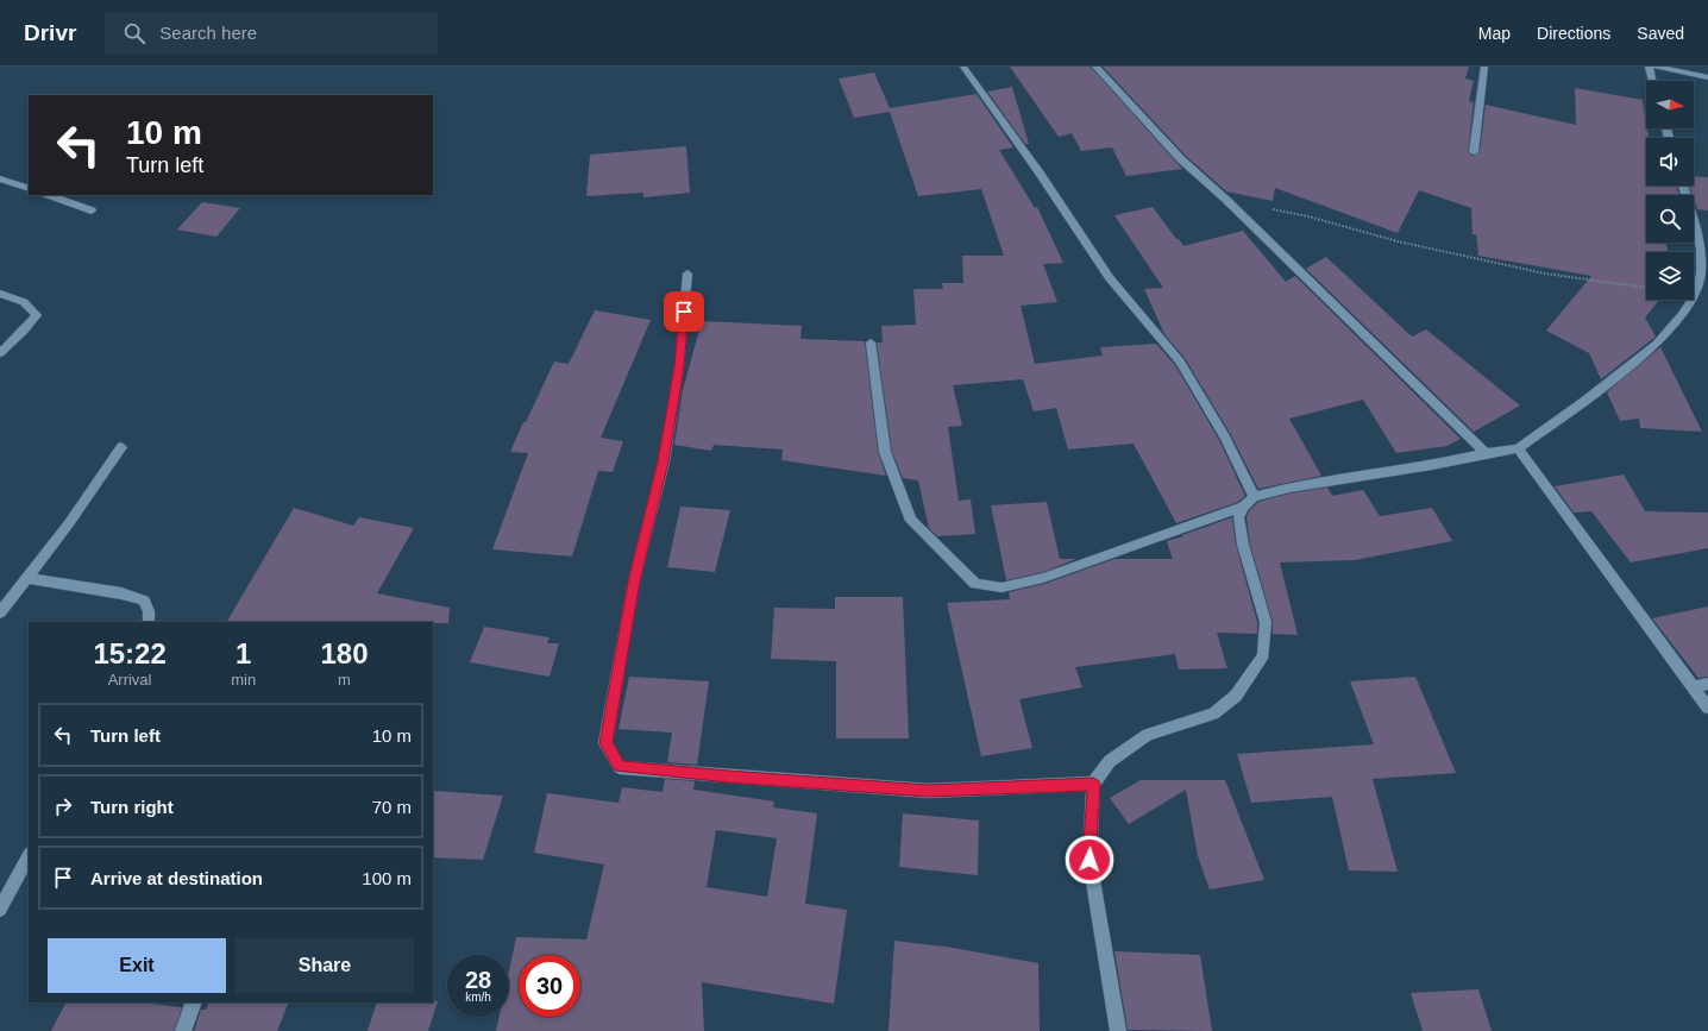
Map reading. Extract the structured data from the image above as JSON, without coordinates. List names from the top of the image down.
{
  "north": "right",
  "page": {
    "header": "Drivr",
    "search": "Search here",
    "nav": ["Map", "Directions", "Saved"],
    "turn": ["10 m", "Turn left"],
    "eta": [
      "15:22",
      "Arrival",
      "1",
      "min",
      "180",
      "m"
    ],
    "list": [
      {
        "name": "Turn left",
        "value": "10 m"
      },
      {
        "name": "Turn right",
        "value": "70 m"
      },
      {
        "name": "Arrive at destination",
        "value": "100 m"
      }
    ],
    "buttons": ["Exit", "Share"],
    "speed": "28 km/h",
    "limit": "30"
  }
}
